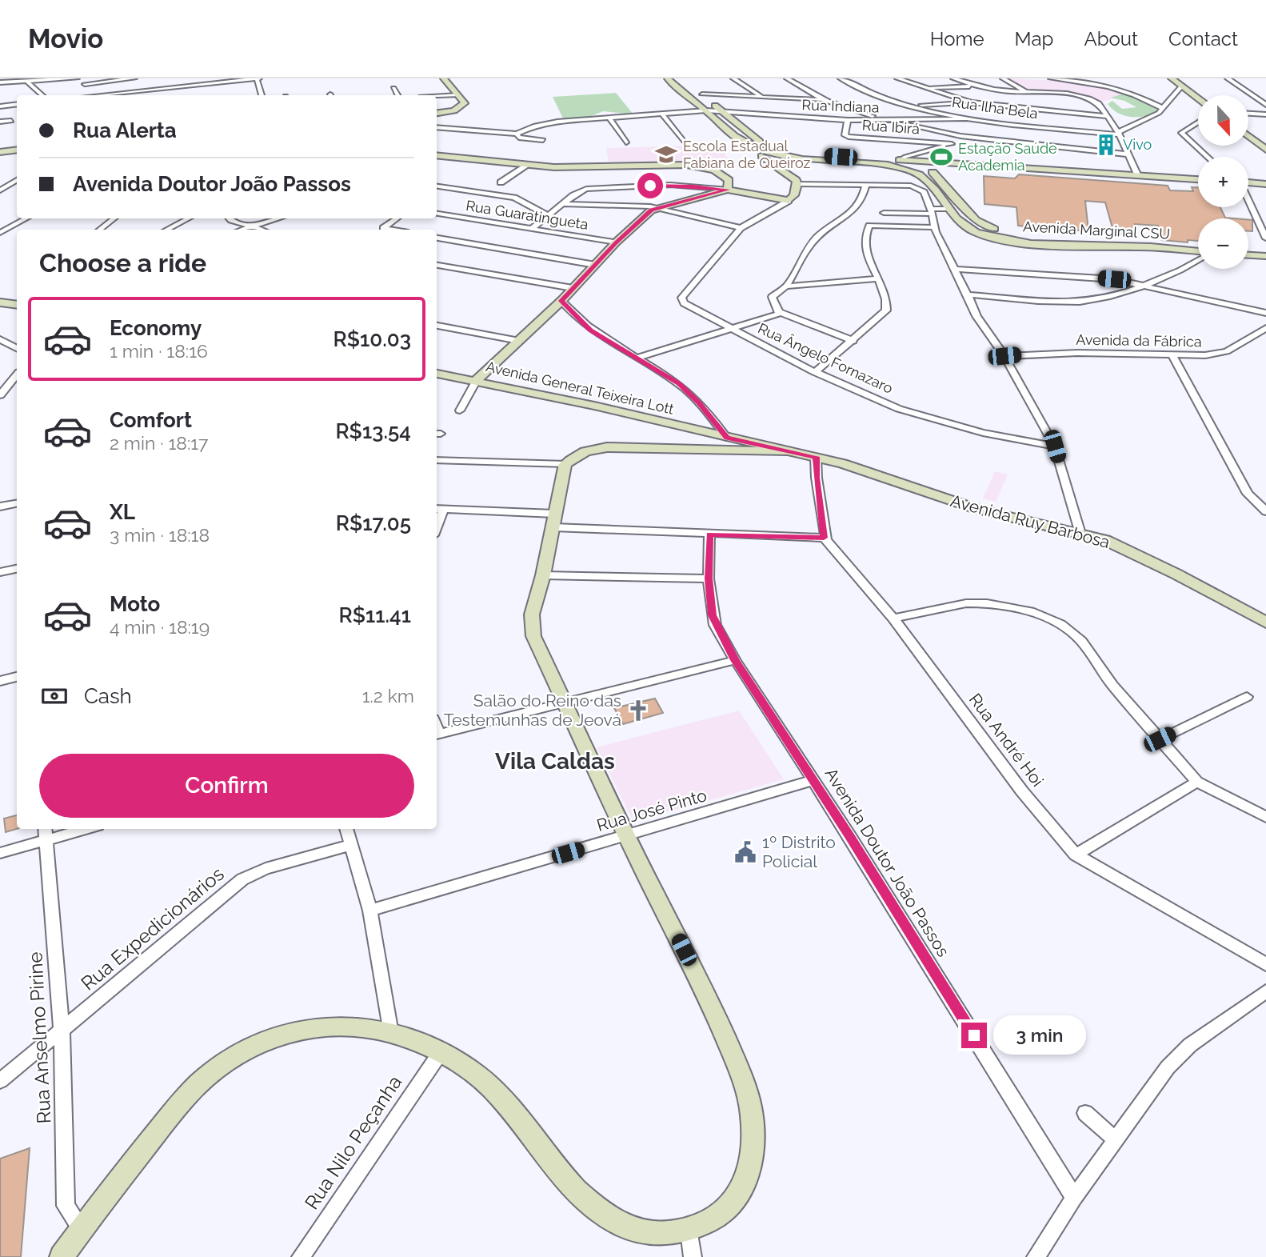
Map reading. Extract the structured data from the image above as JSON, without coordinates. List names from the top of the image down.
{
  "streets": {
    "street": [
      "Rua Indiana",
      "Rua Ilha Bela",
      "Rua Ibirá",
      "Rua Guaratingueta",
      "Avenida Marginal CSU",
      "Avenida da Fábrica",
      "Rua Ângelo Fornazaro",
      "Avenida General Teixeira Lott",
      "Avenida Ruy Barbosa",
      "Rua André Hoi",
      "Rua José Pinto",
      "Avenida Doutor João Passos",
      "Rua Expedicionários",
      "Rua Anselmo Pirine",
      "Rua Nilo Peçanha"
    ]
  },
  "crossings": [
    ["Rua Indiana", "Rua Ilha Bela"],
    ["Rua Indiana", "Rua Ibirá"],
    ["Rua Indiana", "Avenida Marginal CSU"],
    ["Avenida General Teixeira Lott", "Avenida Ruy Barbosa"],
    ["Rua José Pinto", "Avenida Doutor João Passos"],
    ["Rua Expedicionários", "Rua Anselmo Pirine"]
  ],
  "districts": ["Vila Caldas"],
  "places": {
    "building": ["Vivo"],
    "school or university": ["Escola Estadual Fabiana de Queiroz"],
    "sports": ["Estação Saúde Academia"],
    "church": ["Salão do Reino das Testemunhas de Jeová"],
    "public building": ["1º Distrito Policial"]
  },
  "north": "bottom",
  "page": {
    "header": "Movio",
    "nav": [
      "Home",
      "Map",
      "About",
      "Contact"
    ],
    "map_buttons": ["+", "−"],
    "banner": ["Rua Alerta", "Avenida Doutor João Passos"],
    "heading": "Choose a ride",
    "list": [
      {
        "name": "Economy",
        "note": "1 min · 18:16",
        "value": "R$10.03"
      },
      {
        "name": "Comfort",
        "note": "2 min · 18:17",
        "value": "R$13.54"
      },
      {
        "name": "XL",
        "note": "3 min · 18:18",
        "value": "R$17.05"
      },
      {
        "name": "Moto",
        "note": "4 min · 18:19",
        "value": "R$11.41"
      }
    ],
    "pay": ["Cash", "1.2 km"],
    "buttons": "Confirm",
    "bubble": "3 min"
  }
}
